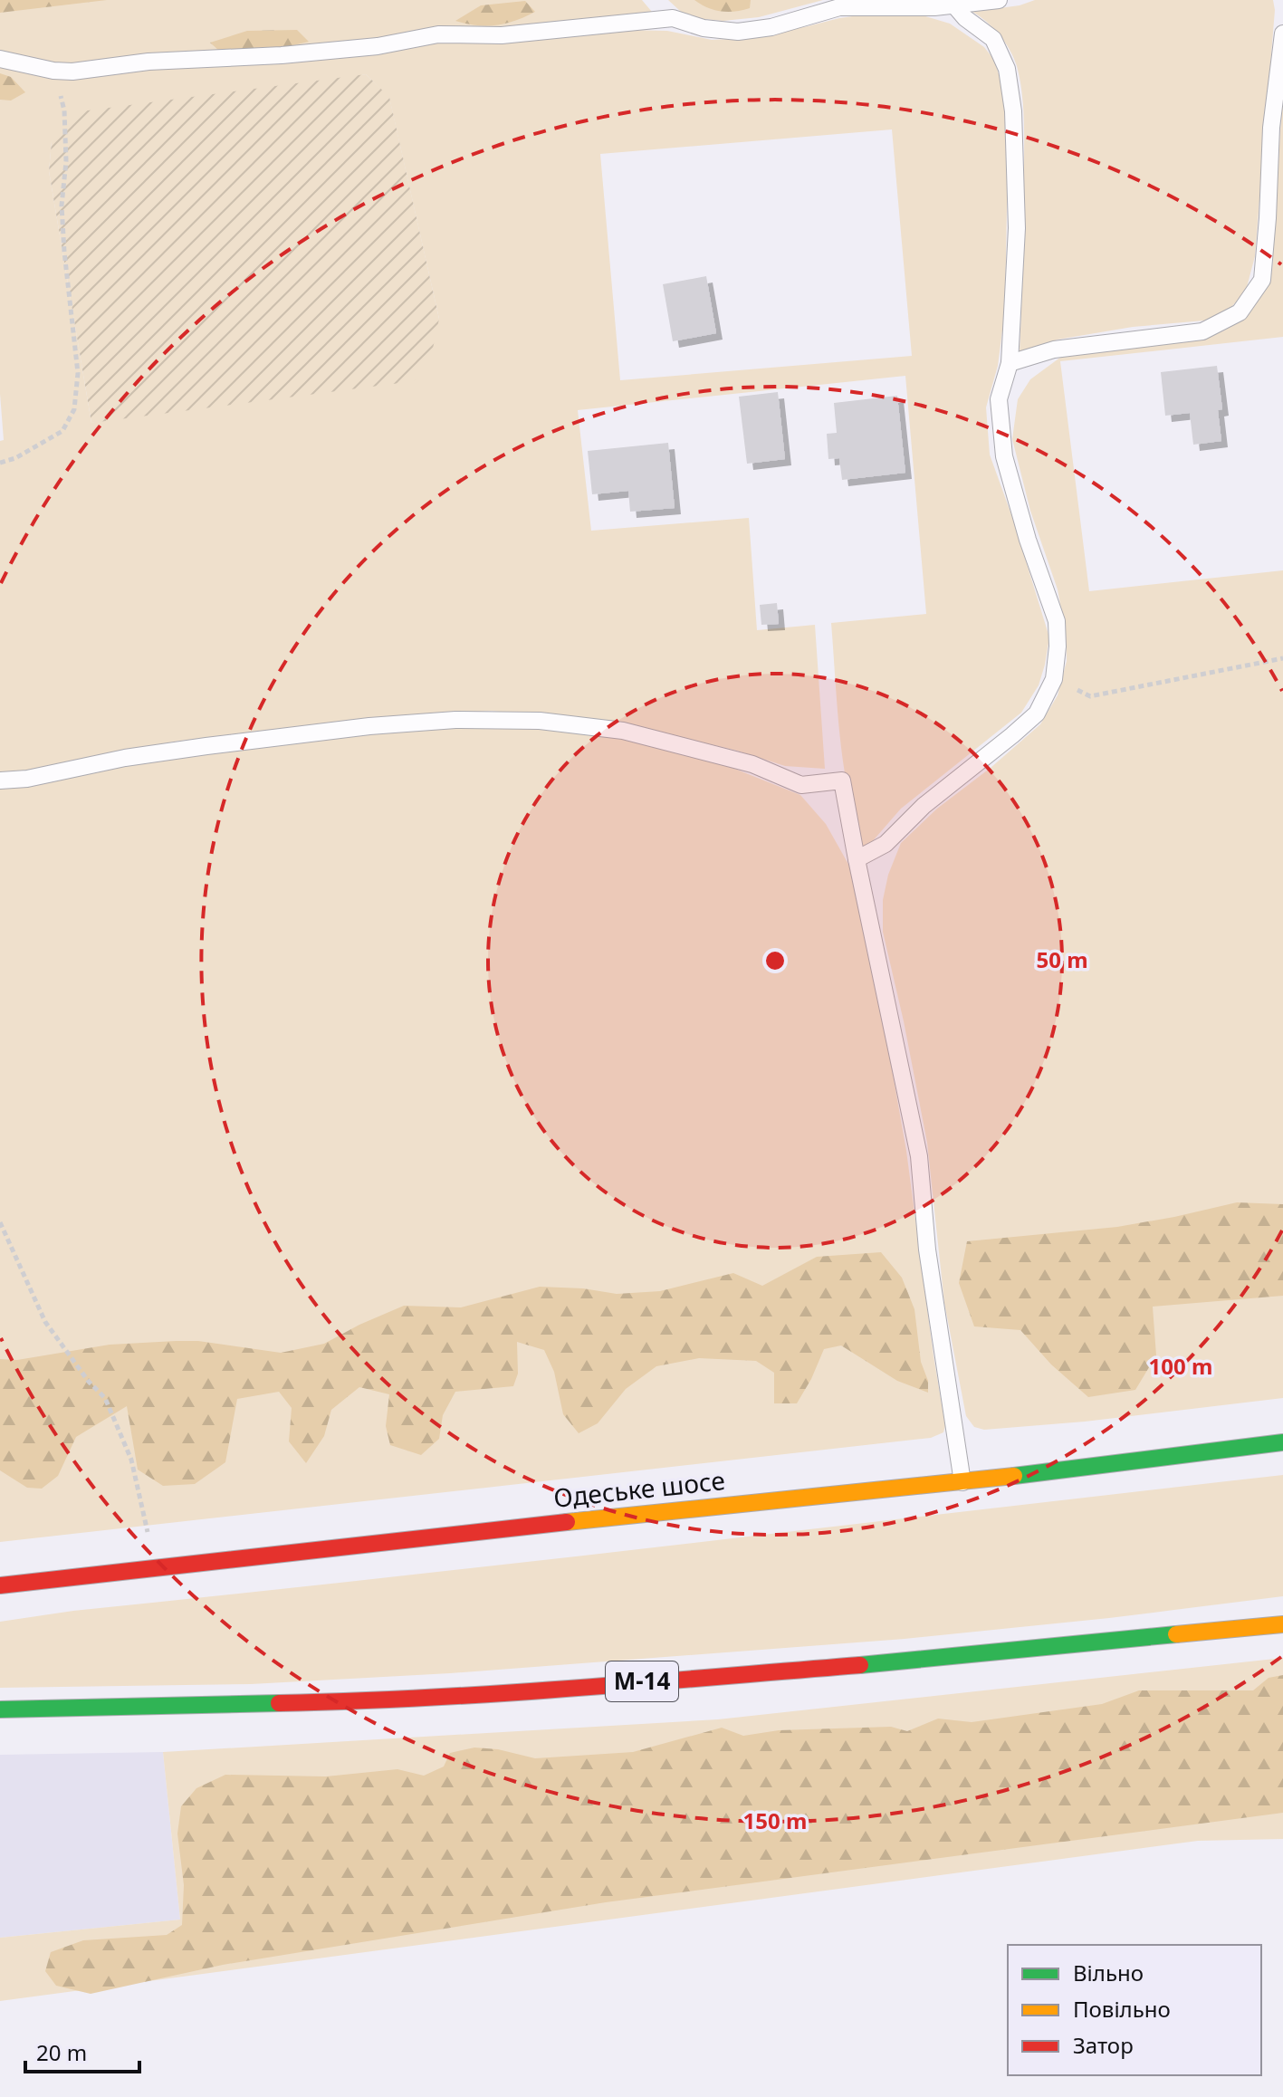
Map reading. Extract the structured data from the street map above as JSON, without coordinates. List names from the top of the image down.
{
  "streets": {
    "highway": ["Одеське шосе", "М-14"]
  },
  "legend": ["Вільно", "Повільно", "Затор"],
  "scale_bar": "20 m",
  "rings": ["50 m", "100 m", "150 m"]
}
